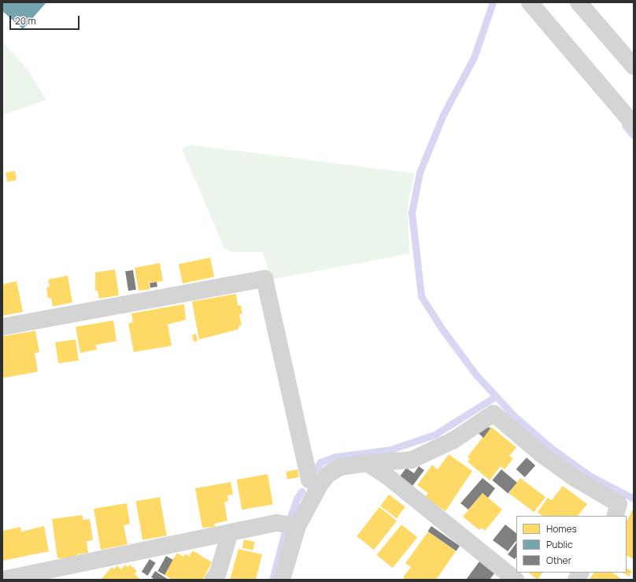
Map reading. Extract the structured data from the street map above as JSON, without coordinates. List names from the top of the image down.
{
  "legend": ["Homes", "Public", "Other"],
  "scale_bar": "20 m"
}
